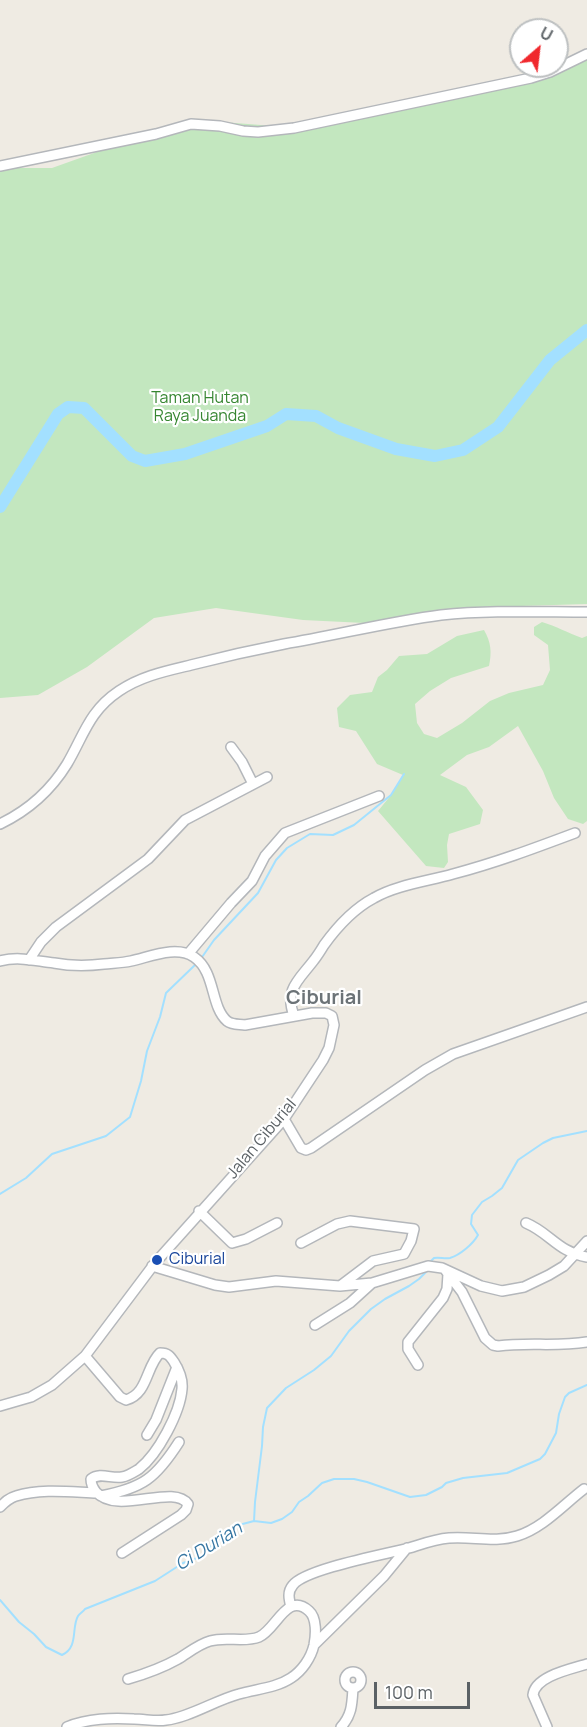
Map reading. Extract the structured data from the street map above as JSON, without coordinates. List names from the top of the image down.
{
  "streets": {
    "street": ["Jalan Ciburial"]
  },
  "districts": ["Ciburial"],
  "water": ["Ci Durian"],
  "parks": ["Taman Hutan Raya Juanda"],
  "places": ["Ciburial"],
  "scale_bar": "100 m",
  "north": "top right"
}
